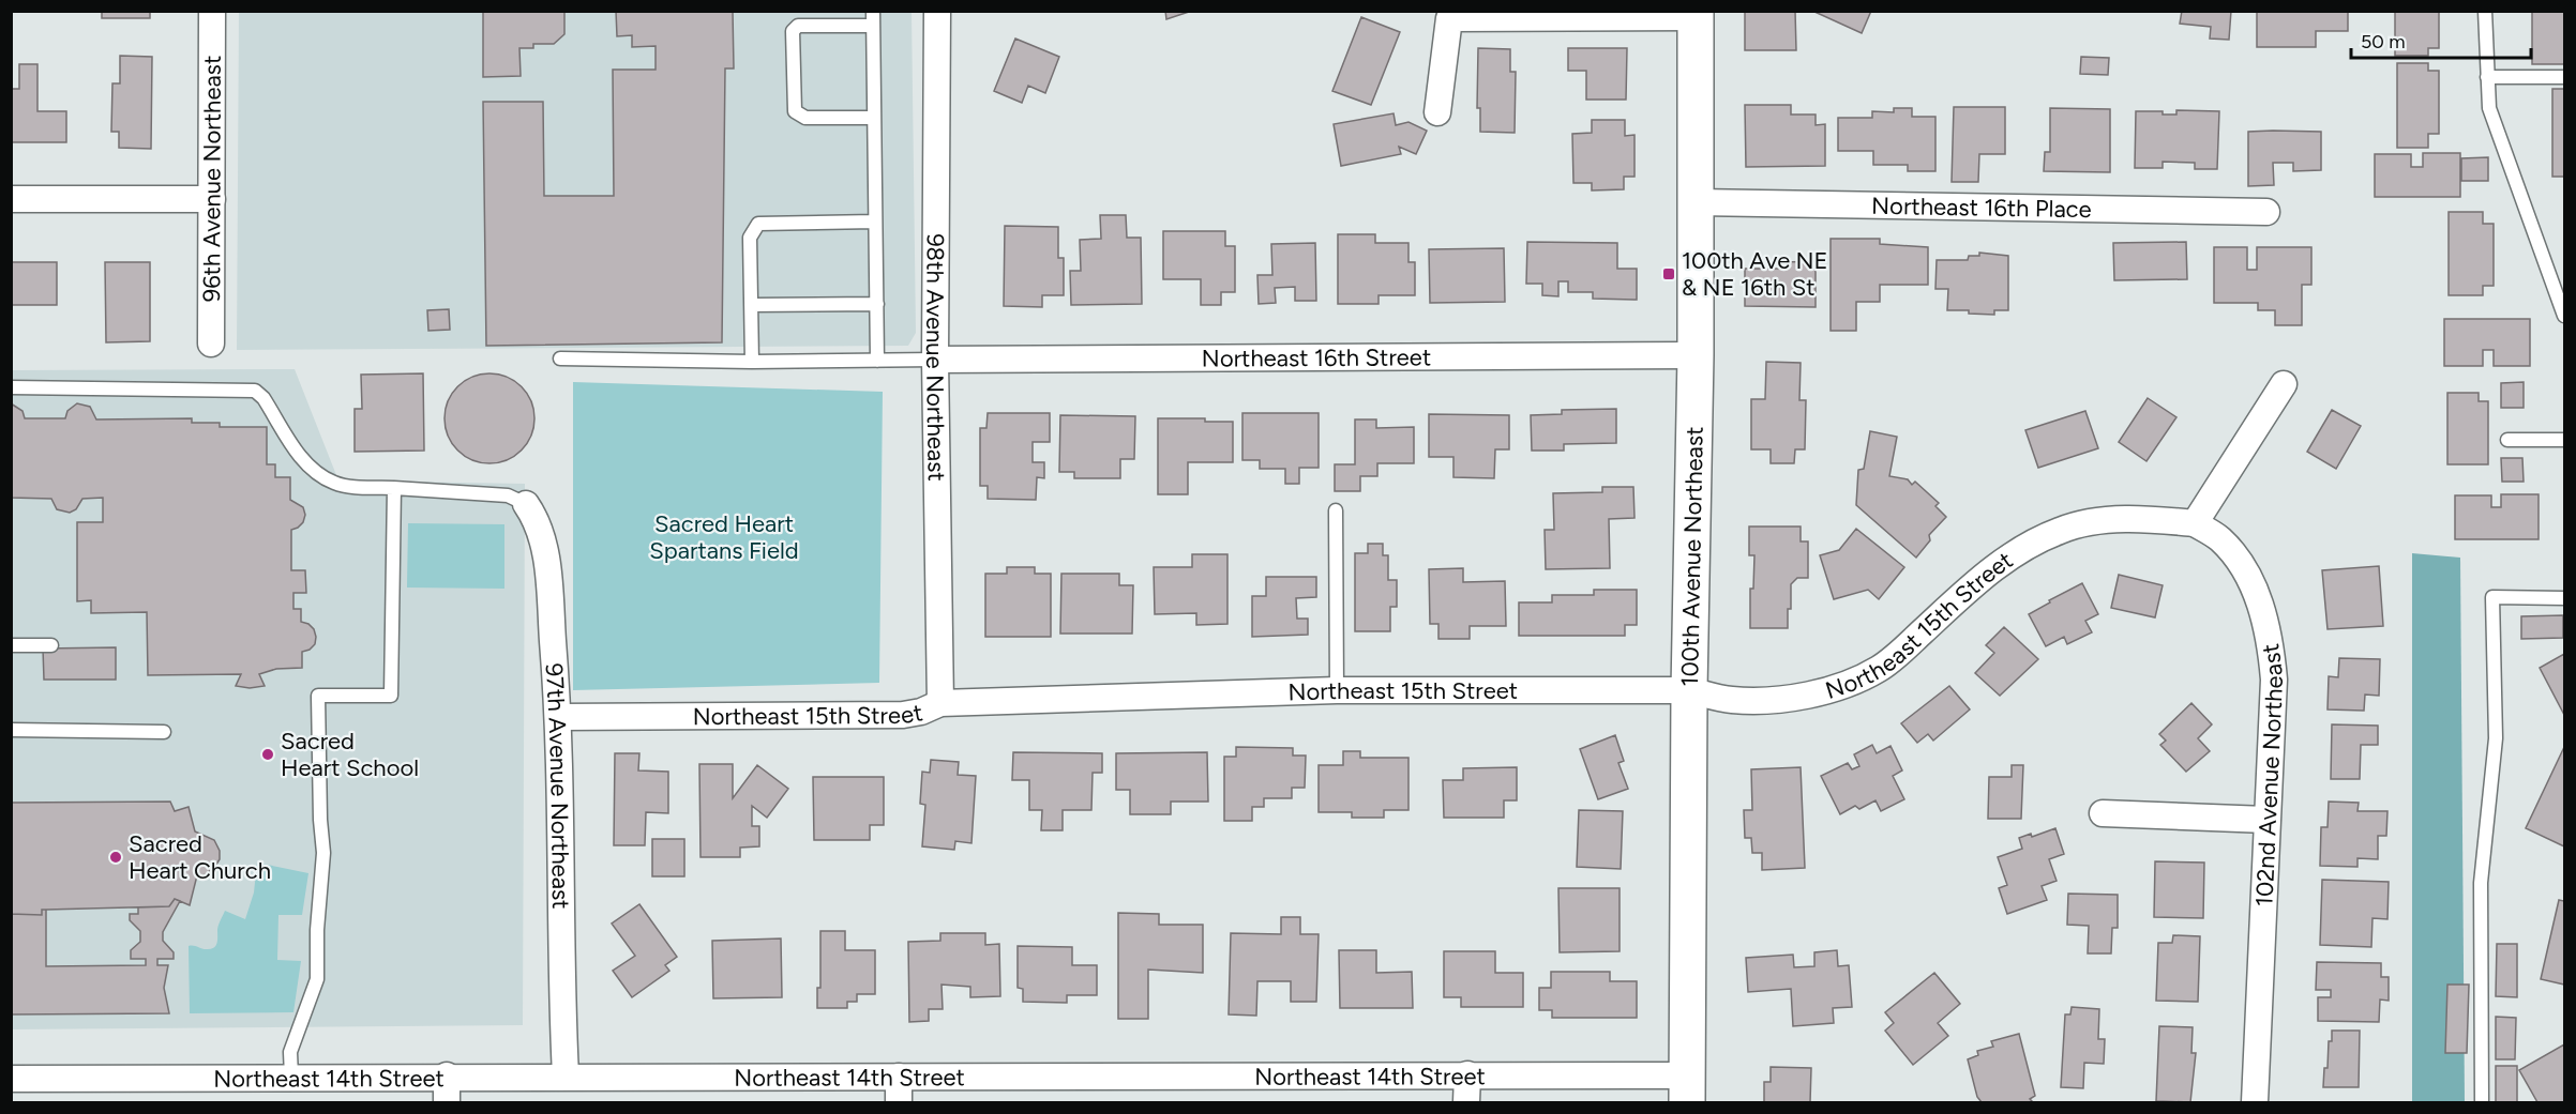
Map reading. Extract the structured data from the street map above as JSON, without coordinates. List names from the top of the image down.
{
  "streets": {
    "street": [
      "96th Avenue Northeast",
      "Northeast 16th Place",
      "98th Avenue Northeast",
      "Northeast 16th Street",
      "100th Avenue Northeast",
      "Northeast 15th Street",
      "102nd Avenue Northeast",
      "97th Avenue Northeast",
      "Northeast 14th Street"
    ]
  },
  "crossings": [
    ["Northeast 16th Place", "100th Avenue Northeast"],
    ["98th Avenue Northeast", "Northeast 16th Street"],
    ["98th Avenue Northeast", "Northeast 15th Street"],
    ["Northeast 16th Street", "100th Avenue Northeast"],
    ["100th Avenue Northeast", "Northeast 15th Street"],
    ["100th Avenue Northeast", "Northeast 14th Street"],
    ["Northeast 15th Street", "102nd Avenue Northeast"],
    ["Northeast 15th Street", "97th Avenue Northeast"],
    ["97th Avenue Northeast", "Northeast 14th Street"]
  ],
  "parks": ["Sacred Heart Spartans Field"],
  "places": {
    "transit": ["100th Ave NE & NE 16th St"],
    "other": ["Sacred Heart School", "Sacred Heart Church"]
  },
  "scale_bar": "50 m"
}
